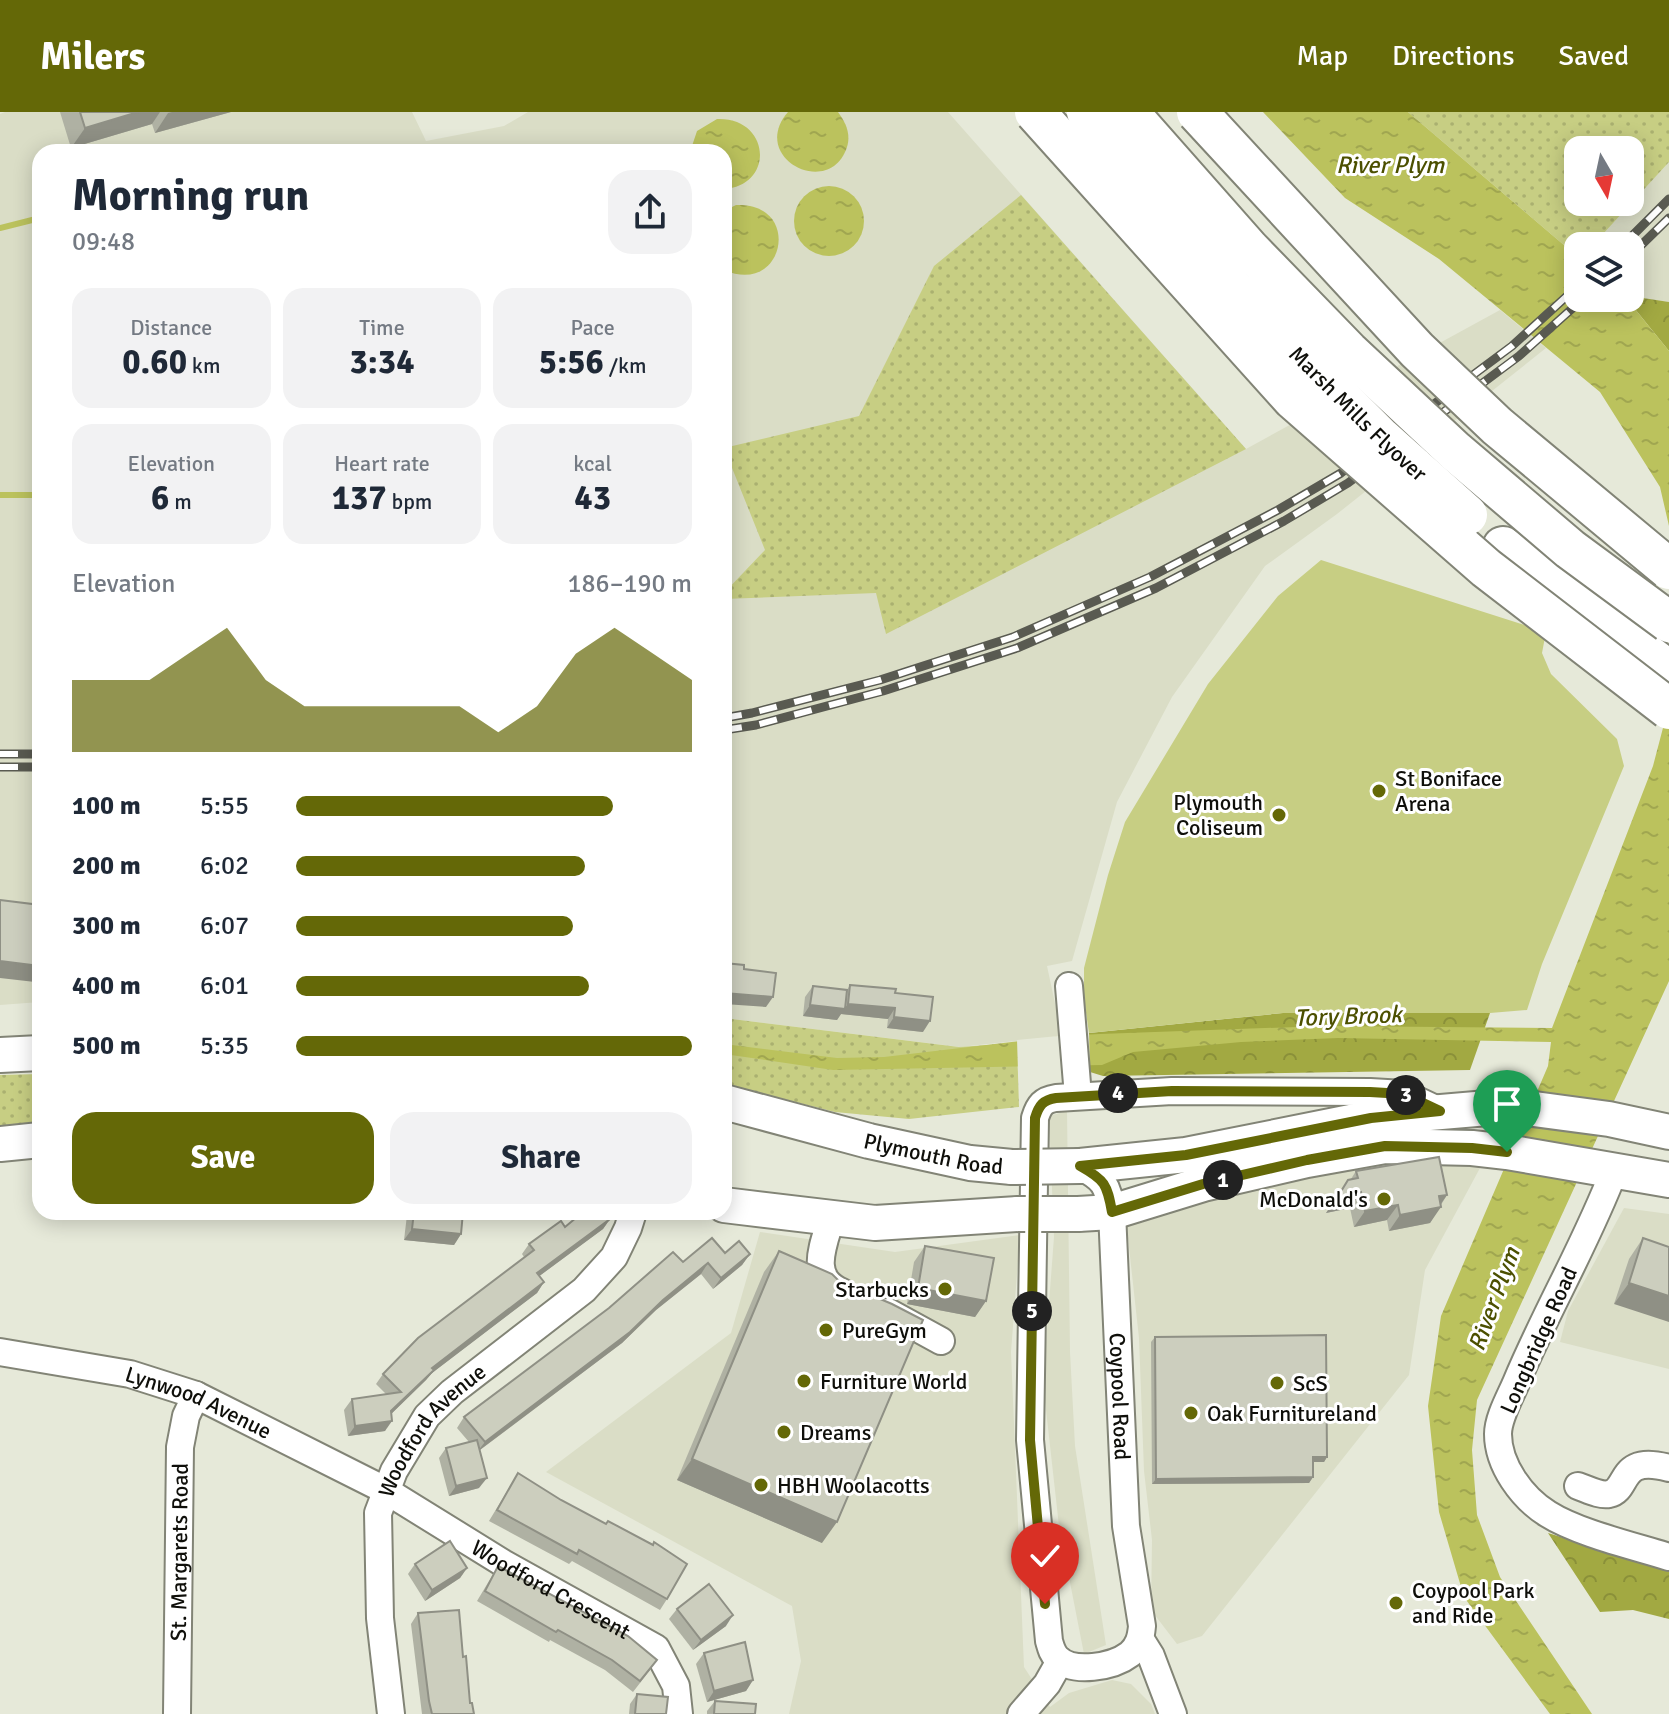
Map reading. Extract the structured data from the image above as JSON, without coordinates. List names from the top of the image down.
{
  "streets": {
    "highway": ["Marsh Mills Flyover"],
    "main road": ["Plymouth Road"],
    "street": [
      "Longbridge Road",
      "Coypool Road",
      "Lynwood Avenue",
      "Woodford Avenue",
      "St. Margarets Road",
      "Woodford Crescent"
    ]
  },
  "crossings": [
    ["Plymouth Road", "Coypool Road"],
    ["Lynwood Avenue", "Woodford Avenue"],
    ["Lynwood Avenue", "St. Margarets Road"],
    ["Lynwood Avenue", "Woodford Crescent"],
    ["Woodford Avenue", "Woodford Crescent"]
  ],
  "water": ["River Plym", "Tory Brook"],
  "places": [
    "St Boniface Arena",
    "Plymouth Coliseum",
    "McDonald's",
    "Starbucks",
    "PureGym",
    "Furniture World",
    "ScS",
    "Oak Furnitureland",
    "Dreams",
    "HBH Woolacotts",
    "Coypool Park and Ride"
  ],
  "north": "bottom",
  "page": {
    "header": "Milers",
    "nav": ["Map", "Directions", "Saved"],
    "heading": ["Morning run", "09:48"],
    "stats": [
      ["Distance", "0.60 km"],
      ["Time", "3:34"],
      ["Pace", "5:56 /km"],
      ["Elevation", "6 m"],
      ["Heart rate", "137 bpm"],
      ["kcal", "43"]
    ],
    "chart": ["Elevation", "186–190 m"],
    "list": [
      {
        "name": "100 m",
        "note": "5:55"
      },
      {
        "name": "200 m",
        "note": "6:02"
      },
      {
        "name": "300 m",
        "note": "6:07"
      },
      {
        "name": "400 m",
        "note": "6:01"
      },
      {
        "name": "500 m",
        "note": "5:35"
      }
    ],
    "pins": [
      "4",
      "3",
      "1",
      "5"
    ],
    "buttons": ["Save", "Share"]
  }
}
